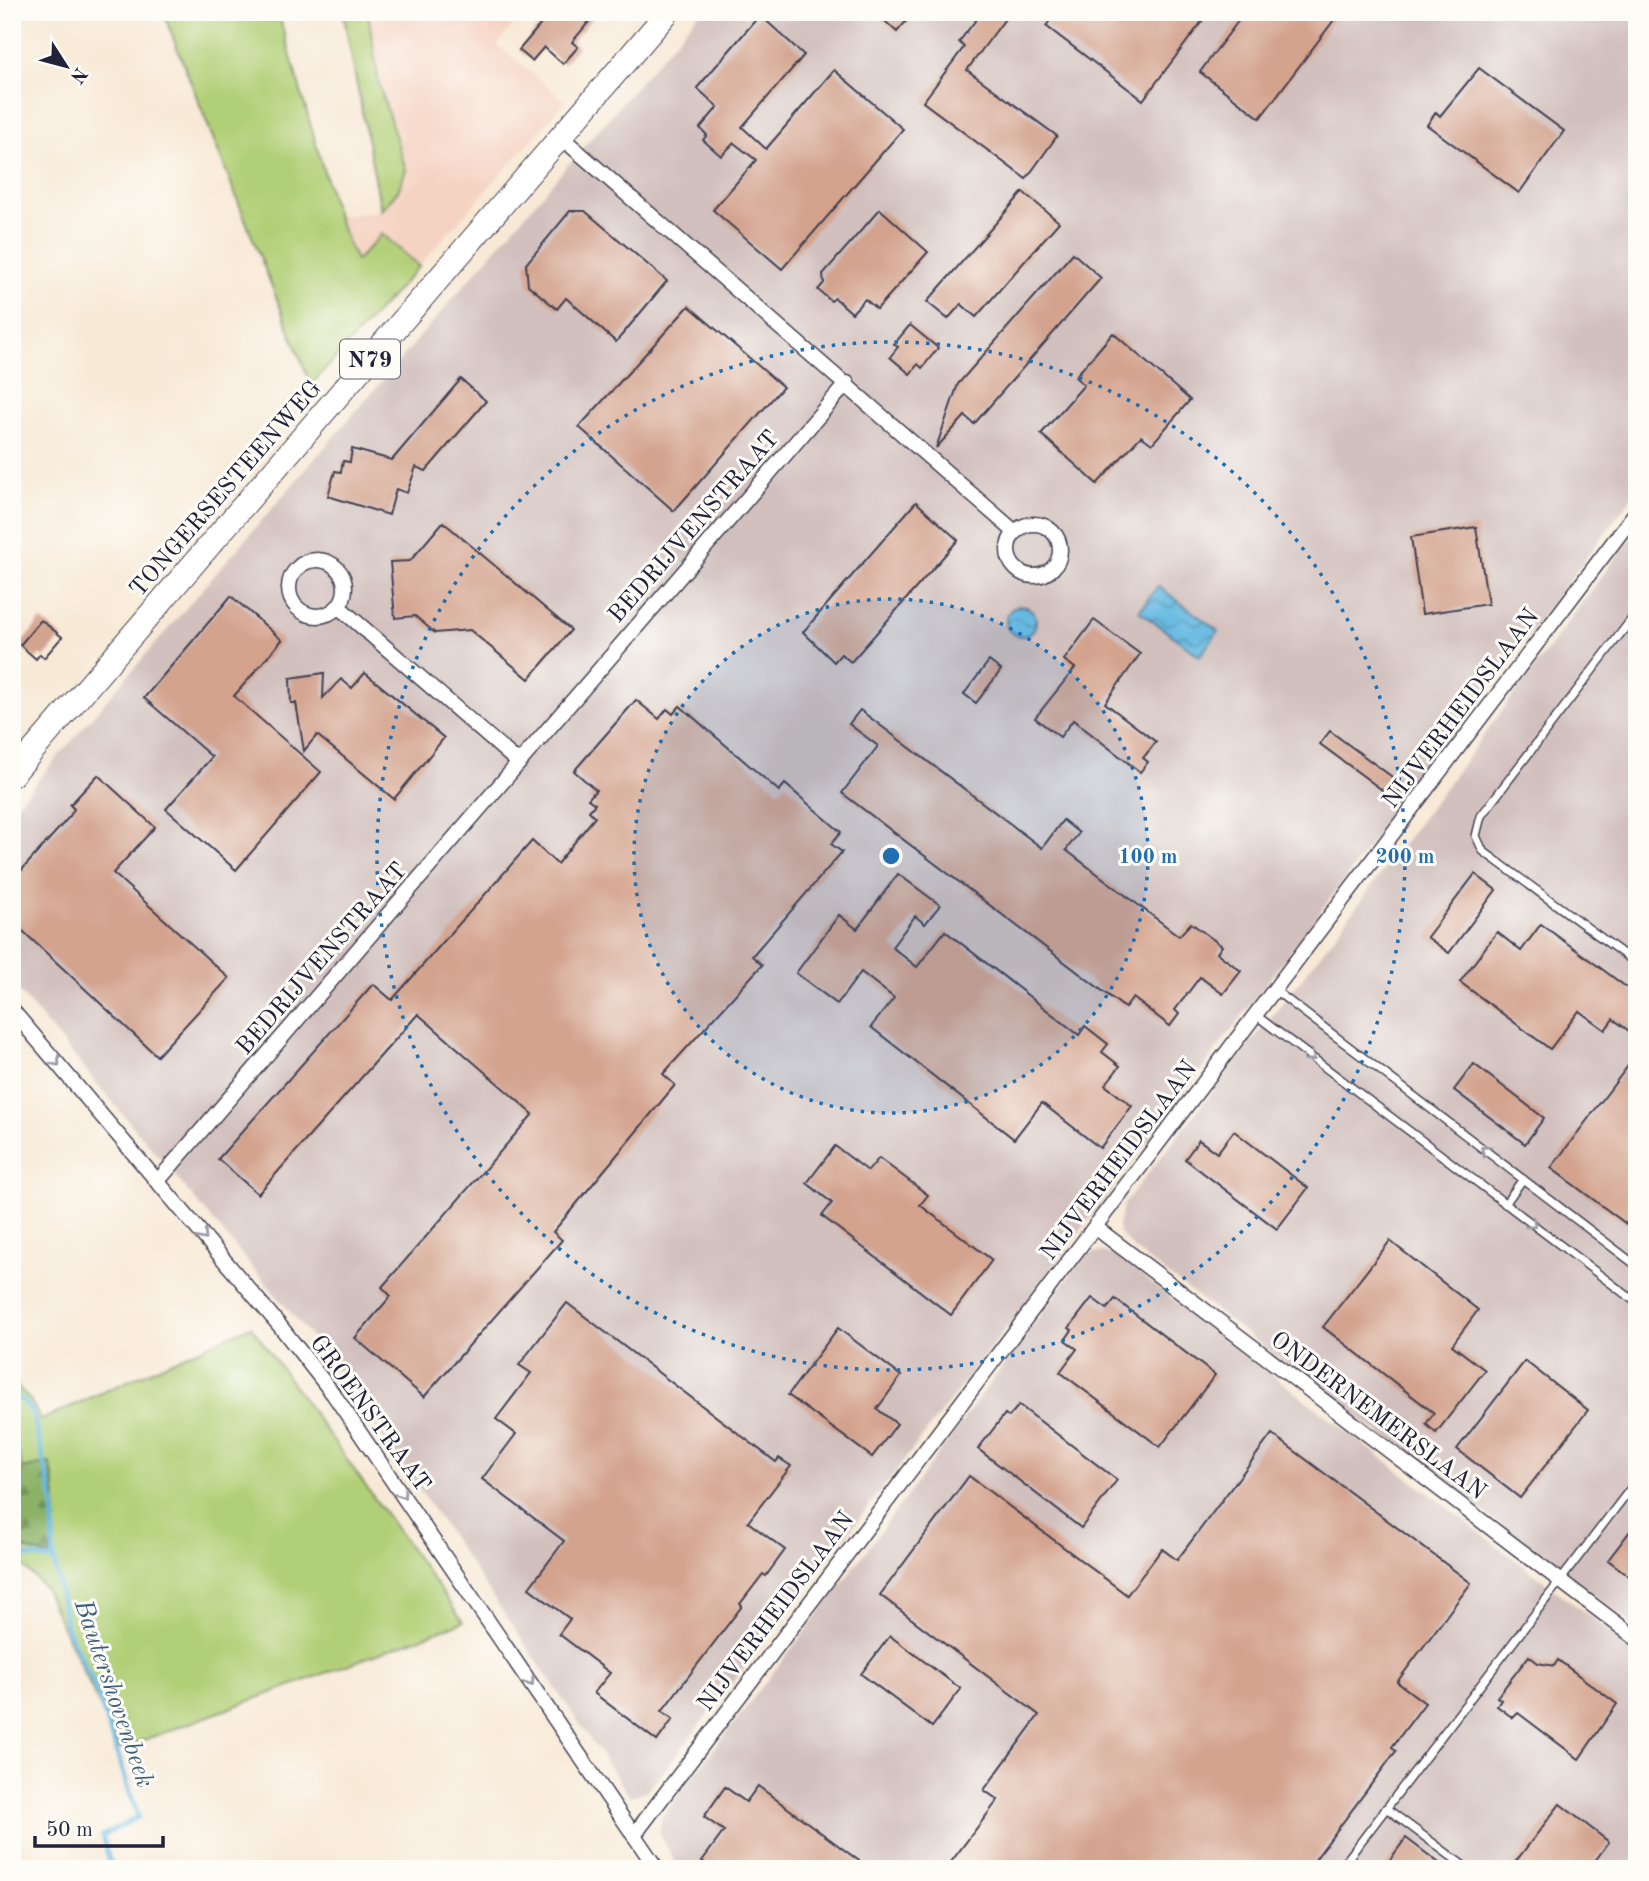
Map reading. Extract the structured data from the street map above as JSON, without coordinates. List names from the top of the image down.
{
  "streets": {
    "main road": ["N79", "TONGERSESTEENWEG"],
    "street": [
      "BEDRIJVENSTRAAT",
      "NIJVERHEIDSLAAN",
      "GROENSTRAAT",
      "ONDERNEMERSLAAN"
    ]
  },
  "crossings": [
    ["BEDRIJVENSTRAAT", "GROENSTRAAT"],
    ["NIJVERHEIDSLAAN", "GROENSTRAAT"],
    ["NIJVERHEIDSLAAN", "ONDERNEMERSLAAN"]
  ],
  "one_way": ["GROENSTRAAT"],
  "water": ["Bautershovenbeek"],
  "scale_bar": "50 m",
  "north": "bottom right",
  "rings": ["100 m", "200 m"]
}
